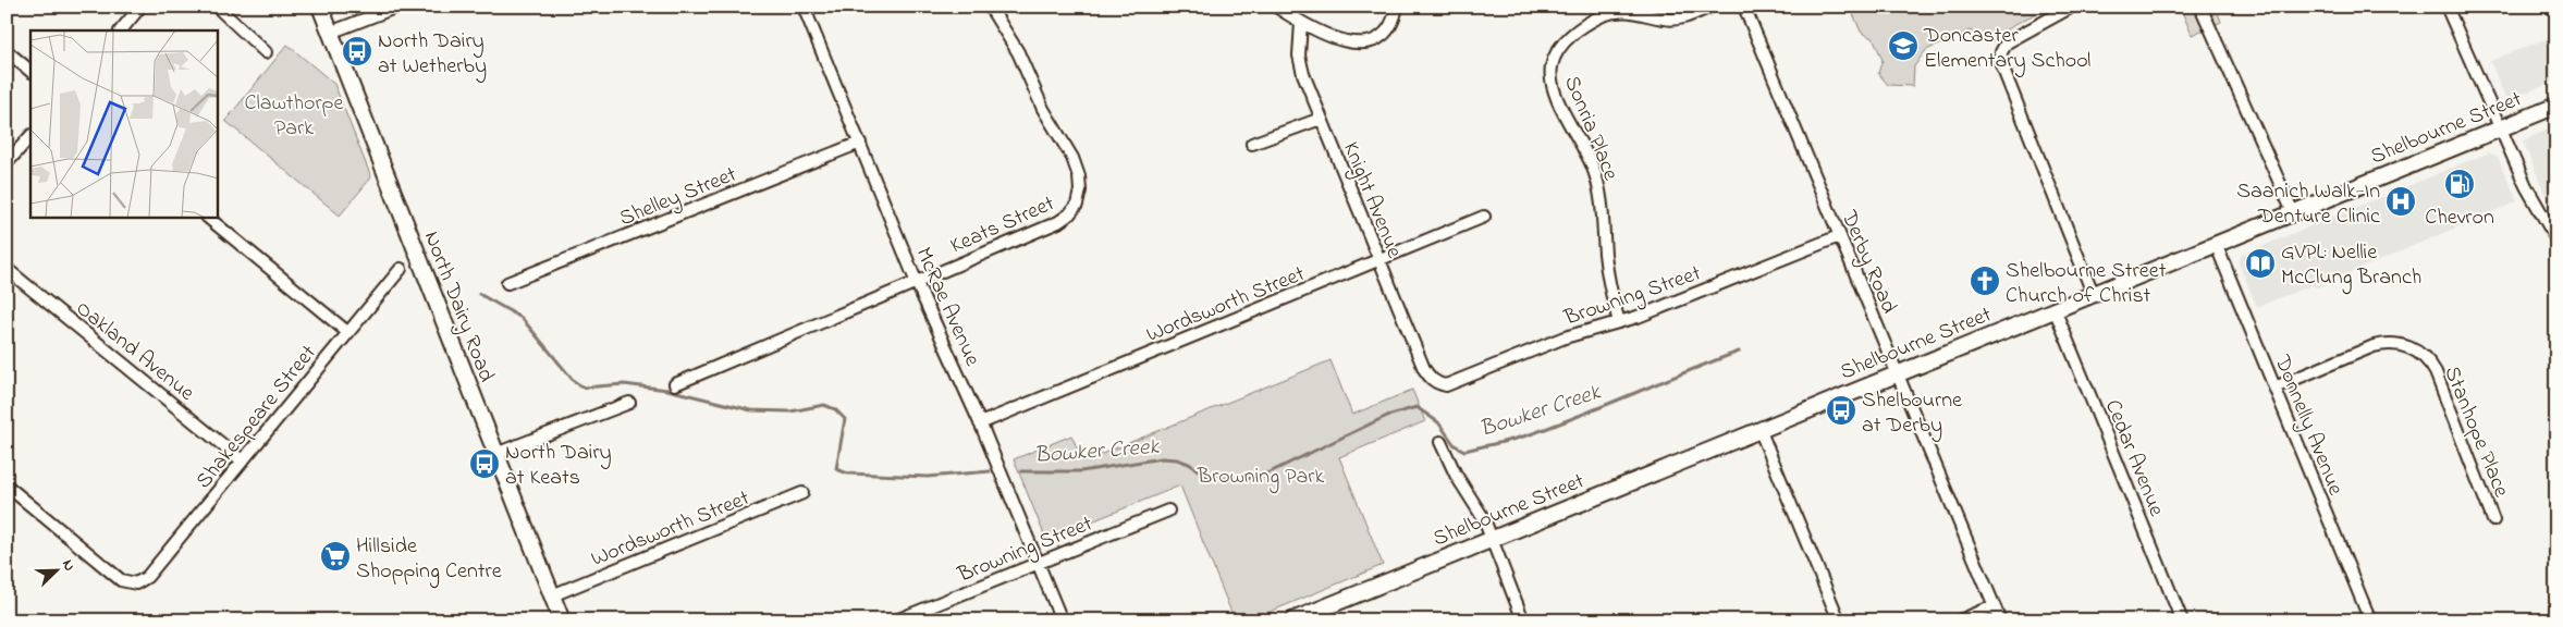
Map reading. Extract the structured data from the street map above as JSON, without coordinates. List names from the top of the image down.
{
  "streets": {
    "main road": ["Shelbourne Street", "North Dairy Road"],
    "street": [
      "Sonria Place",
      "Shelley Street",
      "Knight Avenue",
      "Keats Street",
      "Derby Road",
      "Browning Street",
      "Wordsworth Street",
      "McRae Avenue",
      "Oakland Avenue",
      "Shakespeare Street",
      "Donnelly Avenue",
      "Stanhope Place",
      "Cedar Avenue"
    ]
  },
  "crossings": [
    ["Shelbourne Street", "Derby Road"],
    ["Shelbourne Street", "Donnelly Avenue"],
    ["Shelbourne Street", "Cedar Avenue"],
    ["Sonria Place", "Browning Street"],
    ["Shelley Street", "McRae Avenue"],
    ["Knight Avenue", "Browning Street"],
    ["Knight Avenue", "Wordsworth Street"],
    ["Keats Street", "McRae Avenue"],
    ["Derby Road", "Browning Street"],
    ["Browning Street", "McRae Avenue"],
    ["Wordsworth Street", "North Dairy Road"],
    ["Wordsworth Street", "McRae Avenue"],
    ["Oakland Avenue", "Shakespeare Street"],
    ["Donnelly Avenue", "Stanhope Place"]
  ],
  "water": ["Bowker Creek"],
  "parks": ["Clawthorpe Park", "Browning Park"],
  "places": {
    "school or university": ["Doncaster Elementary School"],
    "bus stop": ["North Dairy at Wetherby", "Shelbourne at Derby", "North Dairy at Keats"],
    "fuel station": ["Chevron"],
    "hospital": ["Saanich Walk-In Denture Clinic"],
    "library": ["GVPL: Nellie McClung Branch"],
    "church": ["Shelbourne Street Church of Christ"],
    "supermarket": ["Hillside Shopping Centre"]
  },
  "north": "top right"
}
